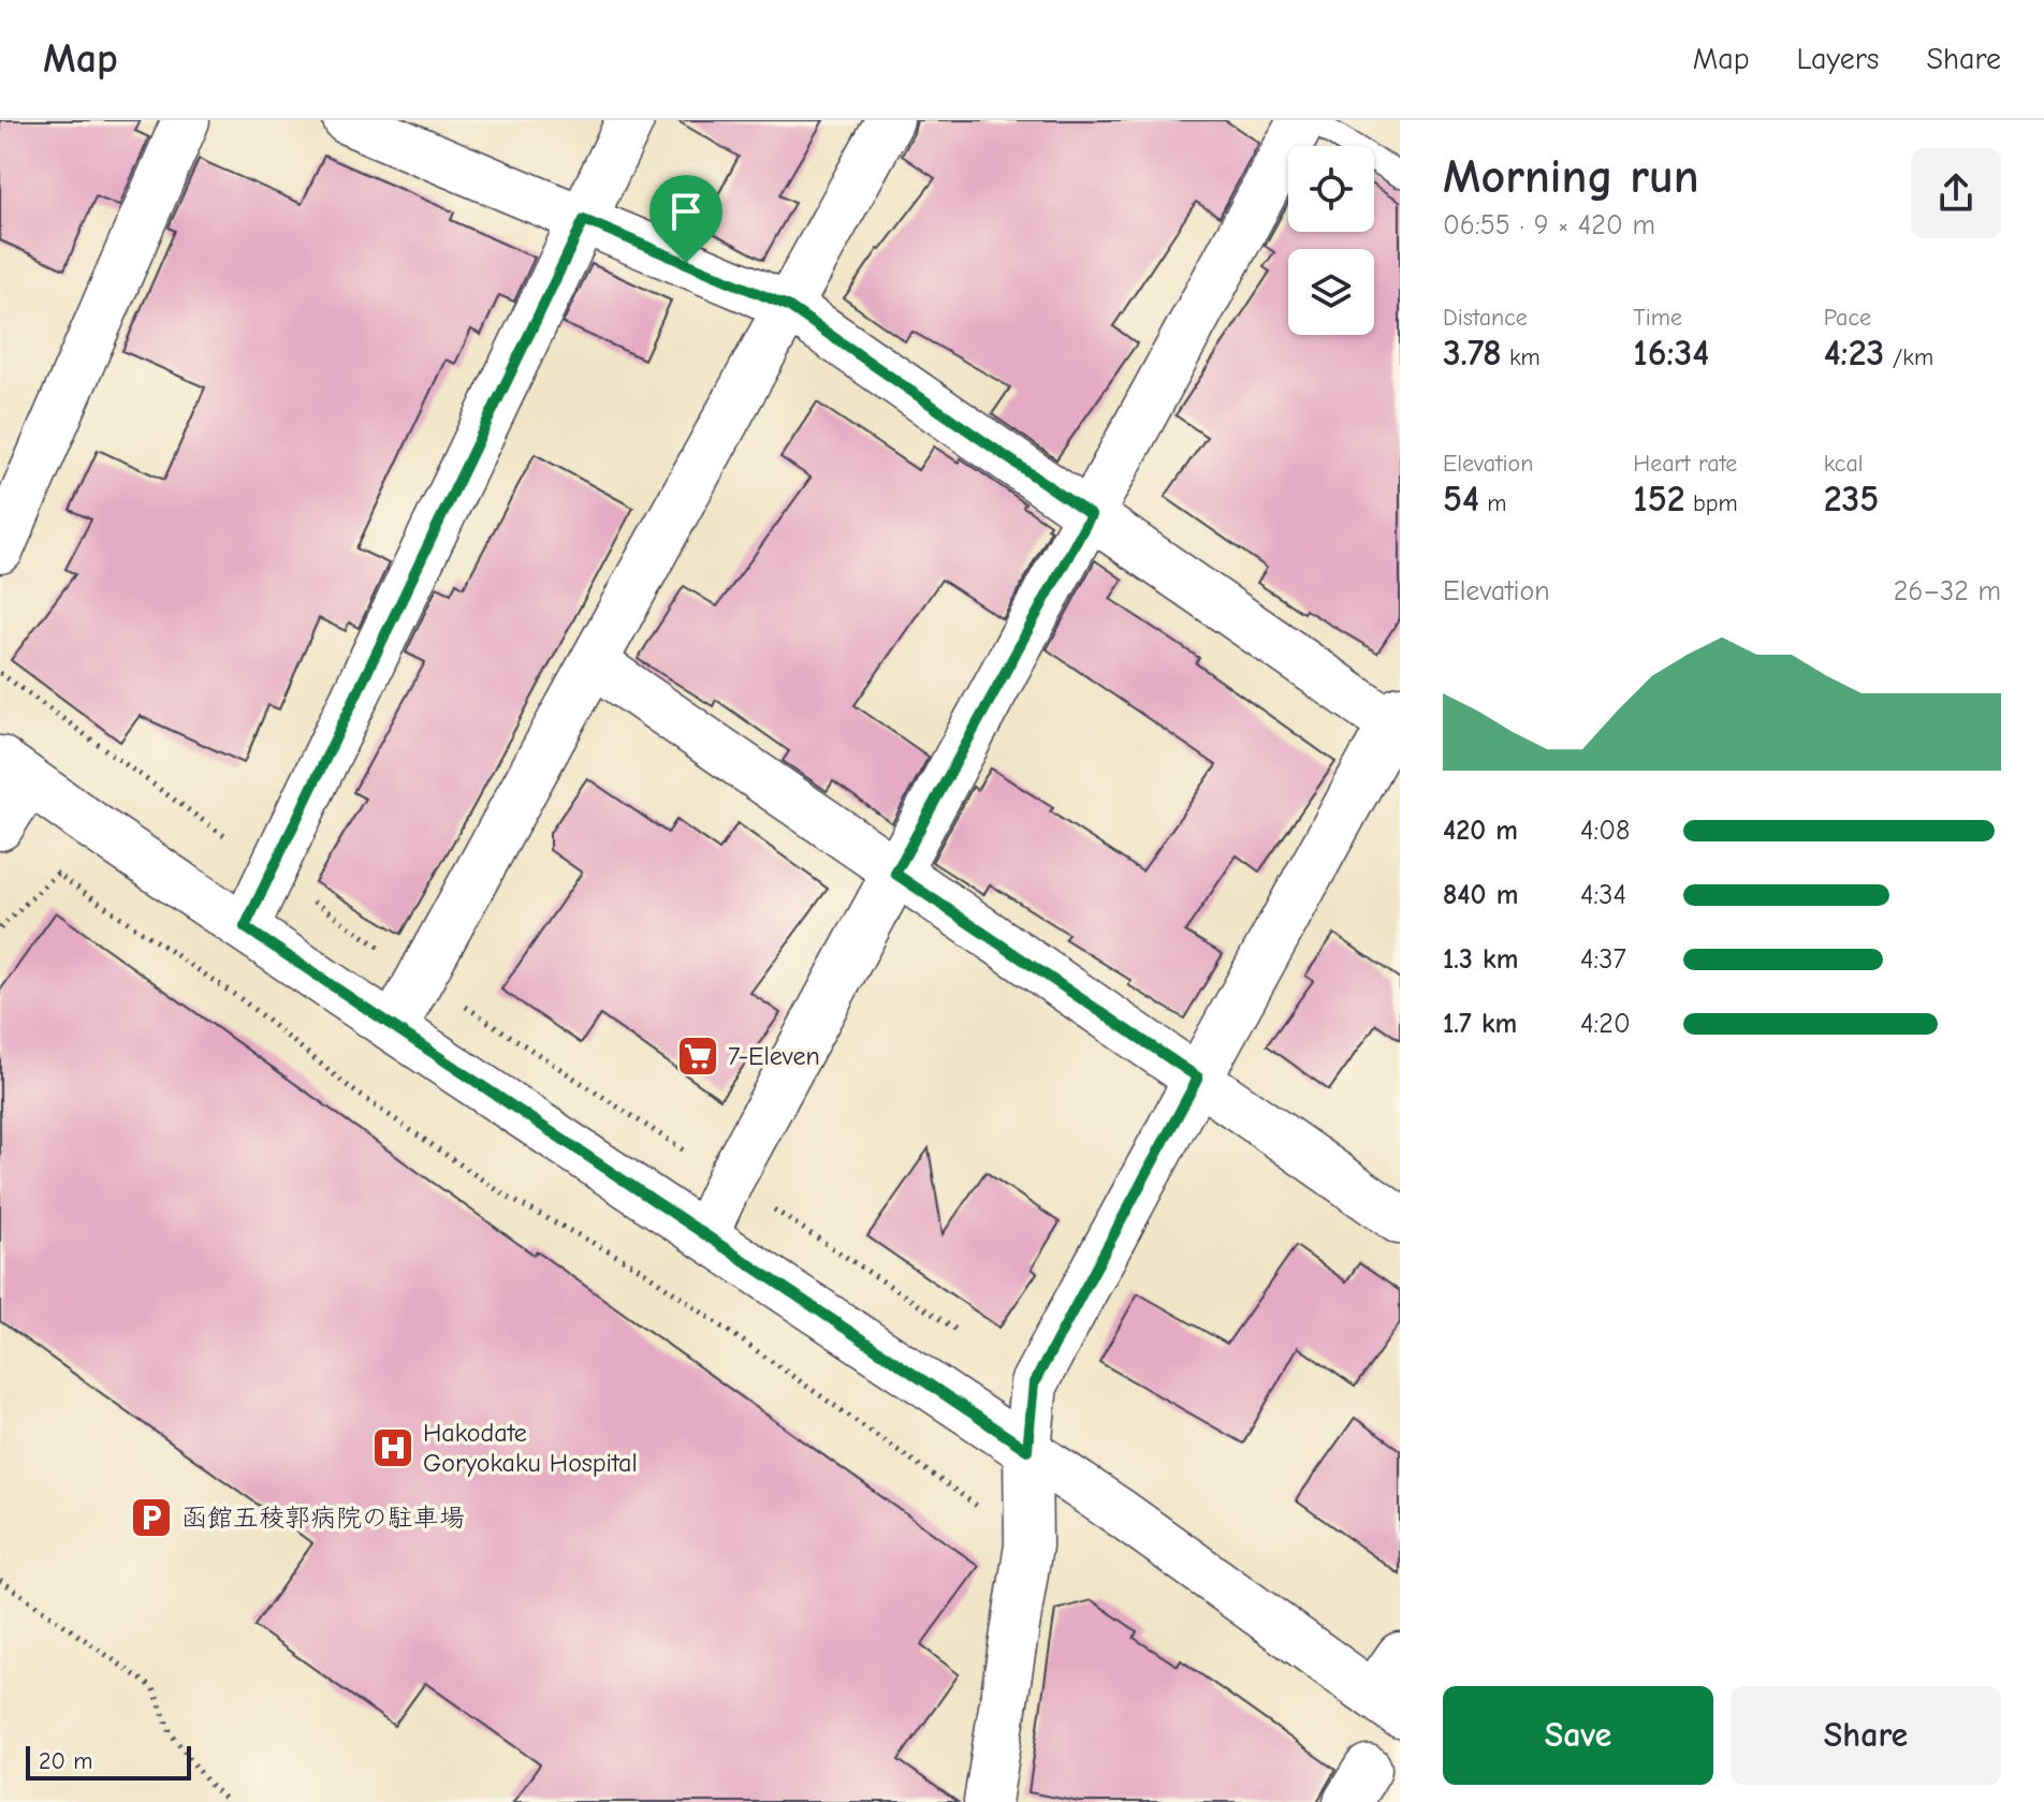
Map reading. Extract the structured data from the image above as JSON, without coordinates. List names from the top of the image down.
{
  "places": {
    "supermarket": ["7-Eleven"],
    "hospital": ["Hakodate Goryokaku Hospital"],
    "parking": ["函館五稜郭病院の駐車場"]
  },
  "scale_bar": "20 m",
  "page": {
    "header": "Map",
    "nav": ["Map", "Layers", "Share"],
    "heading": ["Morning run", "06:55 · 9 × 420 m"],
    "stats": [
      ["Distance", "3.78 km"],
      ["Time", "16:34"],
      ["Pace", "4:23 /km"],
      ["Elevation", "54 m"],
      ["Heart rate", "152 bpm"],
      ["kcal", "235"]
    ],
    "chart": ["Elevation", "26–32 m"],
    "list": [
      {
        "name": "420 m",
        "note": "4:08"
      },
      {
        "name": "840 m",
        "note": "4:34"
      },
      {
        "name": "1.3 km",
        "note": "4:37"
      },
      {
        "name": "1.7 km",
        "note": "4:20"
      }
    ],
    "buttons": ["Save", "Share"],
    "scale": "20 m"
  }
}
